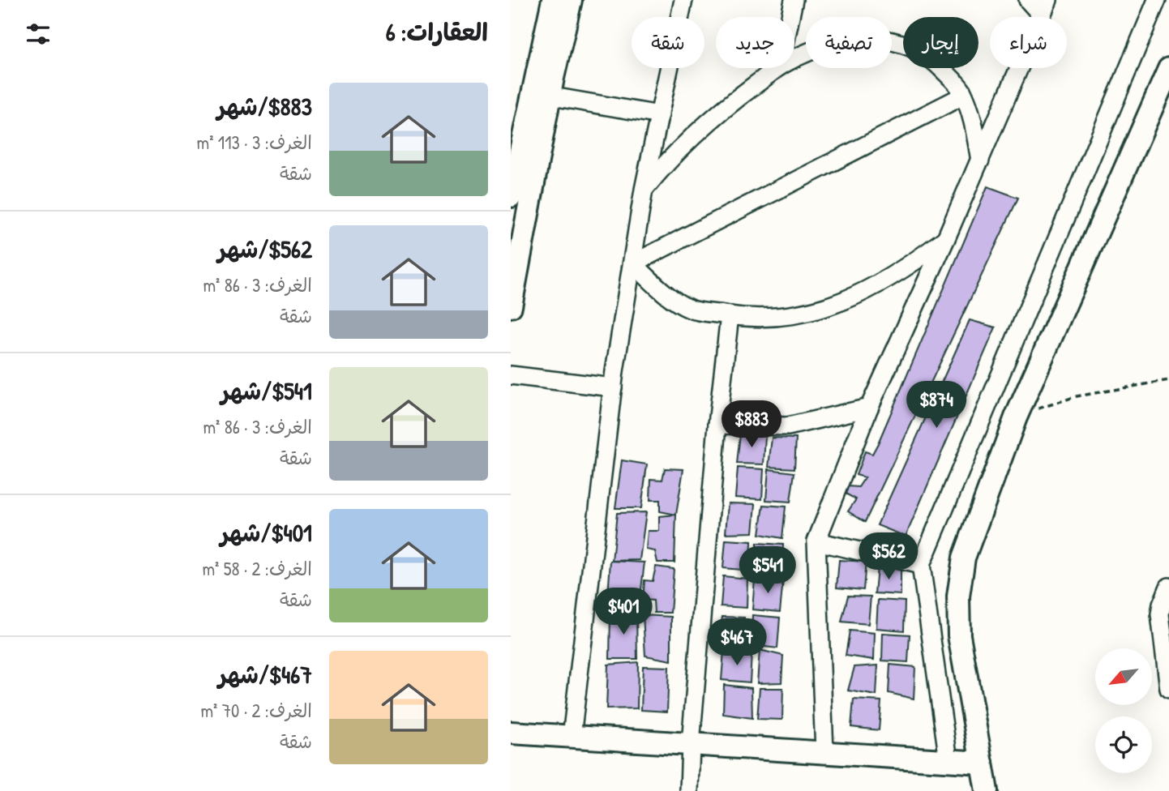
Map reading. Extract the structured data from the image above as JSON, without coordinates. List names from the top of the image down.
{
  "north": "bottom left",
  "page": {
    "heading": "العقارات: 6",
    "chip": [
      "شراء",
      "إيجار",
      "تصفية",
      "جديد",
      "شقة"
    ],
    "list": [
      {
        "name": "$883/شهر",
        "note": "الغرف: 3 · 113 m² · شقة"
      },
      {
        "name": "$562/شهر",
        "note": "الغرف: 3 · 86 m² · شقة"
      },
      {
        "name": "$541/شهر",
        "note": "الغرف: 3 · 86 m² · شقة"
      },
      {
        "name": "$401/شهر",
        "note": "الغرف: 2 · 58 m² · شقة"
      },
      {
        "name": "$467/شهر",
        "note": "الغرف: 2 · 70 m² · شقة"
      }
    ],
    "price": [
      "$874",
      "$883",
      "$562",
      "$541",
      "$401",
      "$467"
    ]
  }
}
